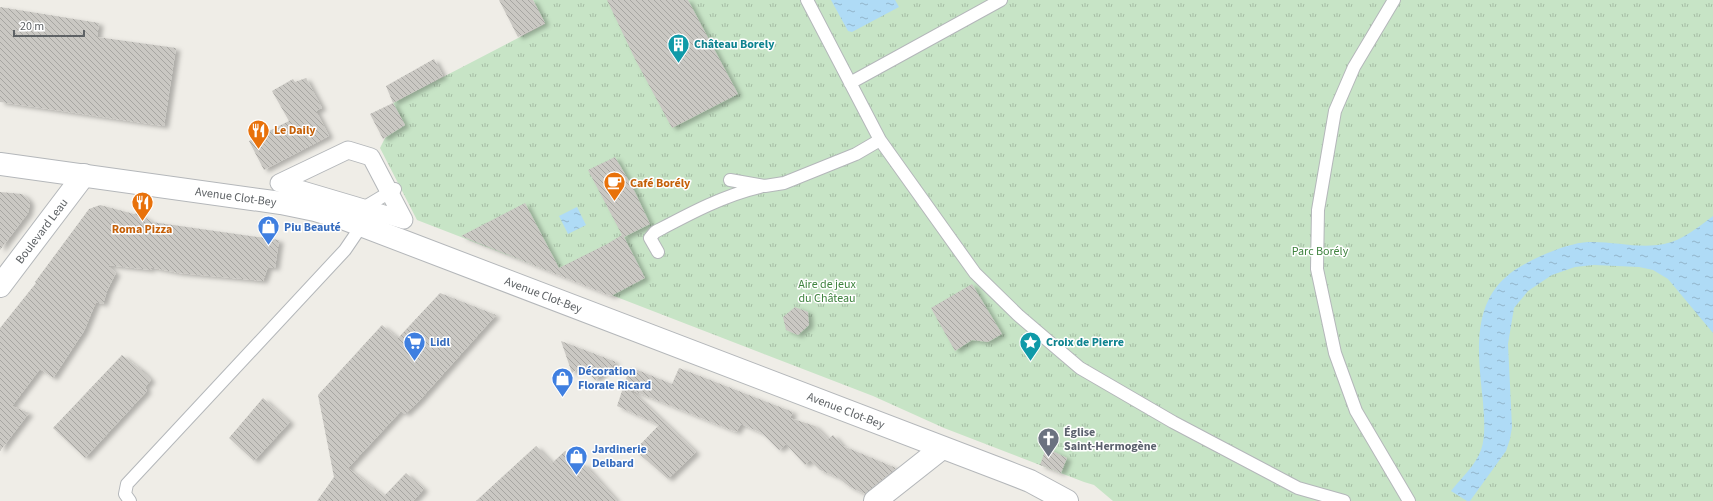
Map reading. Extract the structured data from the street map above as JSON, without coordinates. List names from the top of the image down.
{
  "streets": {
    "street": ["Avenue Clot-Bey", "Boulevard Leau"]
  },
  "crossings": [
    ["Avenue Clot-Bey", "Boulevard Leau"]
  ],
  "parks": ["Parc Borély", "Aire de jeux du Château"],
  "places": {
    "building": ["Château Borely"],
    "restaurant": ["Le Daily", "Roma Pizza"],
    "cafe": ["Café Borély"],
    "shop": ["Piu Beauté", "Décoration Florale Ricard", "Jardinerie Delbard"],
    "supermarket": ["Lidl"],
    "place": ["Croix de Pierre"],
    "church": ["Église Saint-Hermogène"]
  },
  "scale_bar": "20 m"
}
